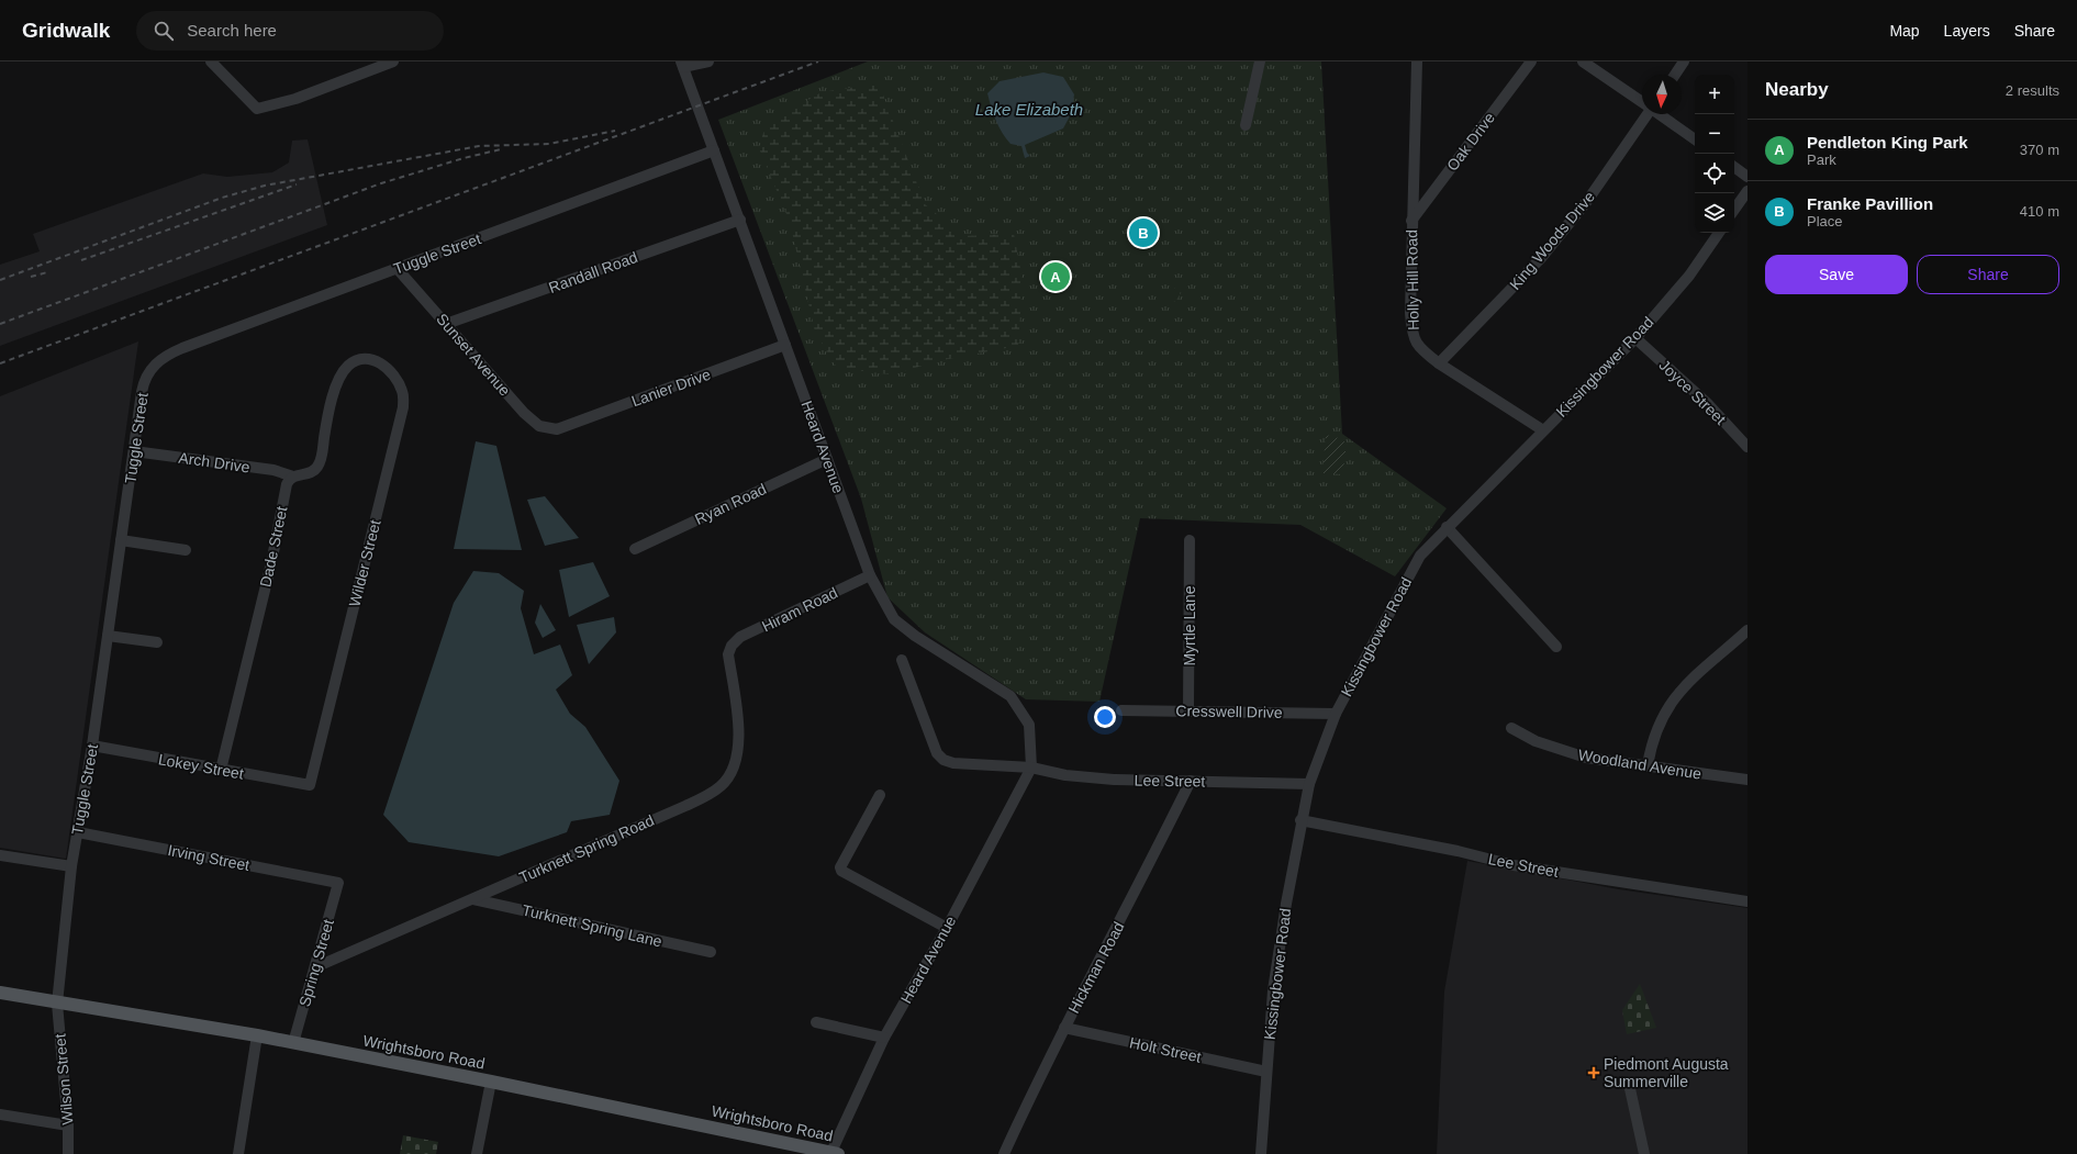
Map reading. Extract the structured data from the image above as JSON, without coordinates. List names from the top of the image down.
{
  "streets": {
    "main road": ["Wrightsboro Road"],
    "street": [
      "Oak Drive",
      "King Woods Drive",
      "Tuggle Street",
      "Randall Road",
      "Holly Hill Road",
      "Sunset Avenue",
      "Kissingbower Road",
      "Lanier Drive",
      "Joyce Street",
      "Heard Avenue",
      "Arch Drive",
      "Ryan Road",
      "Dade Street",
      "Wilder Street",
      "Hiram Road",
      "Myrtle Lane",
      "Cresswell Drive",
      "Woodland Avenue",
      "Lokey Street",
      "Lee Street",
      "Turknett Spring Road",
      "Irving Street",
      "Turknett Spring Lane",
      "Spring Street",
      "Hickman Road",
      "Holt Street",
      "Wilson Street"
    ]
  },
  "crossings": [
    ["Oak Drive", "Holly Hill Road"],
    ["King Woods Drive", "Holly Hill Road"],
    ["Tuggle Street", "Sunset Avenue"],
    ["Tuggle Street", "Heard Avenue"],
    ["Tuggle Street", "Arch Drive"],
    ["Tuggle Street", "Lokey Street"],
    ["Tuggle Street", "Irving Street"],
    ["Tuggle Street", "Wrightsboro Road"],
    ["Tuggle Street", "Wilson Street"],
    ["Randall Road", "Sunset Avenue"],
    ["Randall Road", "Heard Avenue"],
    ["Holly Hill Road", "Kissingbower Road"],
    ["Sunset Avenue", "Lanier Drive"],
    ["Kissingbower Road", "Joyce Street"],
    ["Kissingbower Road", "Cresswell Drive"],
    ["Kissingbower Road", "Lee Street"],
    ["Kissingbower Road", "Holt Street"],
    ["Lanier Drive", "Heard Avenue"],
    ["Heard Avenue", "Ryan Road"],
    ["Heard Avenue", "Hiram Road"],
    ["Heard Avenue", "Lee Street"],
    ["Heard Avenue", "Wrightsboro Road"],
    ["Arch Drive", "Dade Street"],
    ["Arch Drive", "Wilder Street"],
    ["Dade Street", "Wilder Street"],
    ["Dade Street", "Lokey Street"],
    ["Wilder Street", "Lokey Street"],
    ["Hiram Road", "Turknett Spring Road"],
    ["Myrtle Lane", "Cresswell Drive"],
    ["Lee Street", "Hickman Road"],
    ["Turknett Spring Road", "Turknett Spring Lane"],
    ["Turknett Spring Road", "Spring Street"],
    ["Irving Street", "Spring Street"],
    ["Spring Street", "Wrightsboro Road"],
    ["Hickman Road", "Holt Street"],
    ["Wrightsboro Road", "Wilson Street"]
  ],
  "water": ["Lake Elizabeth"],
  "places": {
    "health": ["Piedmont Augusta Summerville"]
  },
  "north": "bottom",
  "page": {
    "header": "Gridwalk",
    "search": "Search here",
    "nav": ["Map", "Layers", "Share"],
    "heading": ["Nearby", "2 results"],
    "map_buttons": ["+", "−"],
    "list": [
      {
        "mark": "A",
        "name": "Pendleton King Park",
        "note": "Park",
        "value": "370 m"
      },
      {
        "mark": "B",
        "name": "Franke Pavillion",
        "note": "Place",
        "value": "410 m"
      }
    ],
    "pins": ["B", "A"],
    "buttons": ["Save", "Share"]
  }
}
